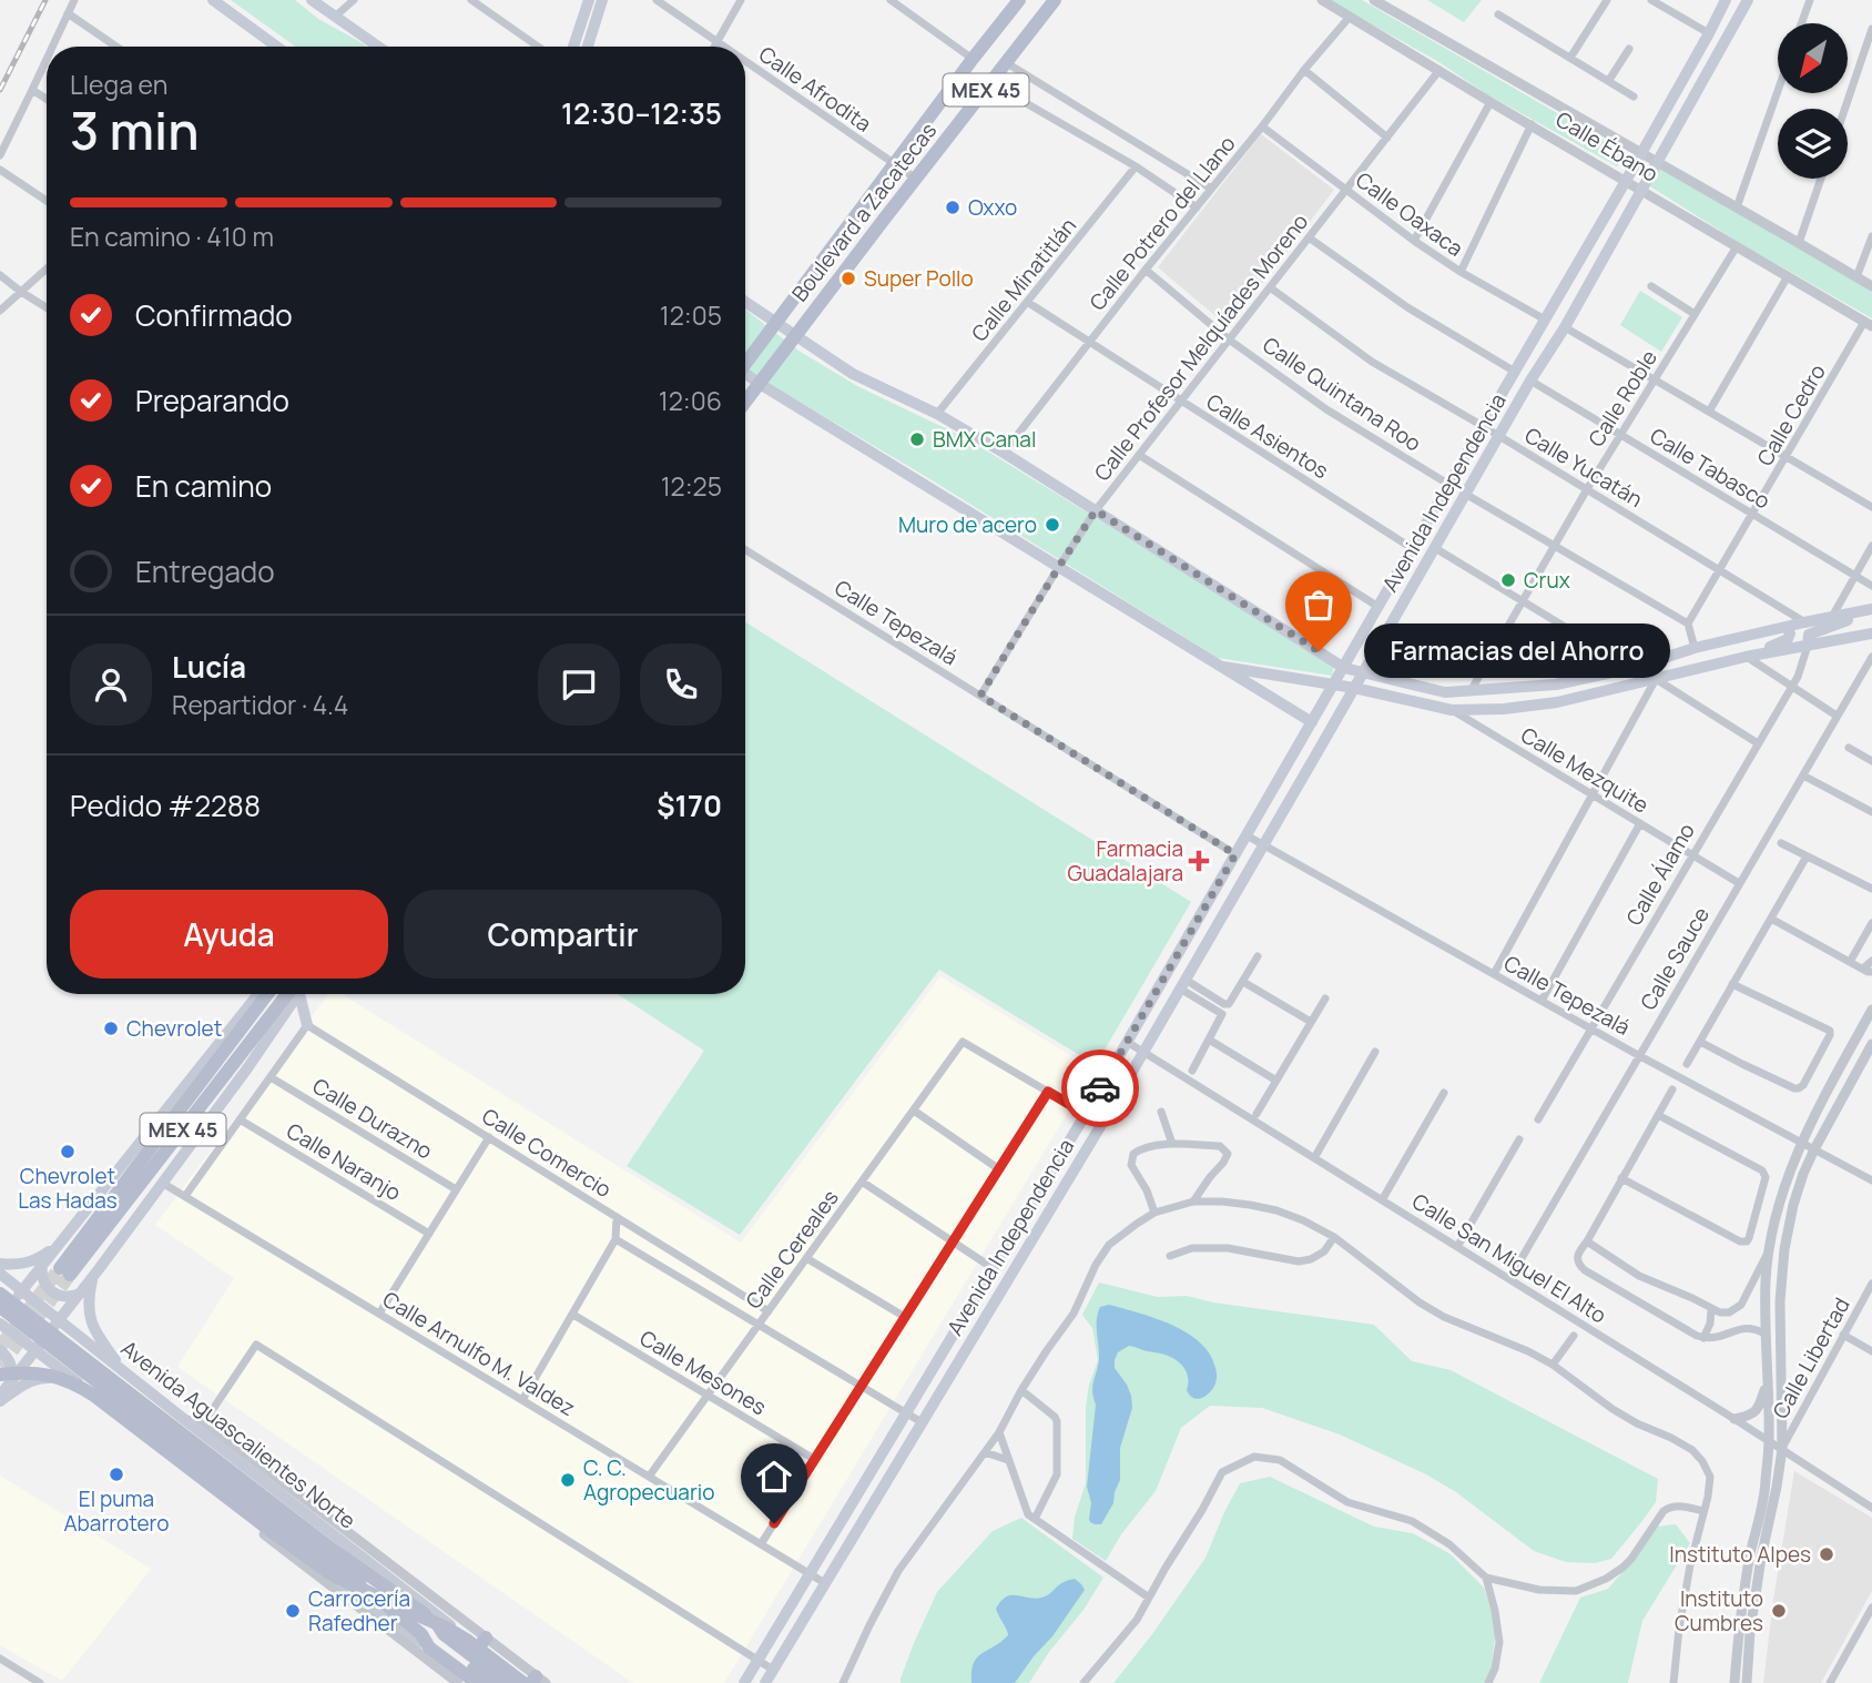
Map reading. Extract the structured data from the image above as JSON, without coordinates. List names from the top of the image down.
{
  "streets": {
    "main road": [
      "MEX 45",
      "Boulevard a Zacatecas",
      "Avenida Independencia",
      "Avenida Aguascalientes Norte"
    ],
    "street": [
      "Calle Afrodita",
      "Calle Ébano",
      "Calle Oaxaca",
      "Calle Potrero del Llano",
      "Calle Minatitlán",
      "Calle Profesor Melquíades Moreno",
      "Calle Quintana Roo",
      "Calle Roble",
      "Calle Cedro",
      "Calle Asientos",
      "Calle Yucatán",
      "Calle Tabasco",
      "Calle Tepezalá",
      "Calle Mezquite",
      "Calle Álamo",
      "Calle Sauce",
      "Calle Durazno",
      "Calle Comercio",
      "Calle Naranjo",
      "Calle Cereales",
      "Calle San Miguel El Alto",
      "Calle Arnulfo M. Valdez",
      "Calle Libertad",
      "Calle Mesones"
    ]
  },
  "crossings": [
    ["Calle Afrodita", "Boulevard a Zacatecas"],
    ["MEX 45", "Calle Arnulfo M. Valdez"],
    ["MEX 45", "Avenida Aguascalientes Norte"],
    ["Calle Ébano", "Calle Potrero del Llano"],
    ["Calle Ébano", "Calle Profesor Melquíades Moreno"],
    ["Calle Ébano", "Calle Roble"],
    ["Calle Ébano", "Calle Cedro"],
    ["Calle Ébano", "Avenida Independencia"],
    ["Calle Oaxaca", "Calle Potrero del Llano"],
    ["Calle Oaxaca", "Calle Profesor Melquíades Moreno"],
    ["Calle Oaxaca", "Avenida Independencia"],
    ["Calle Potrero del Llano", "Calle Quintana Roo"],
    ["Calle Potrero del Llano", "Calle Asientos"],
    ["Calle Minatitlán", "Calle Asientos"],
    ["Calle Profesor Melquíades Moreno", "Calle Quintana Roo"],
    ["Calle Profesor Melquíades Moreno", "Calle Asientos"],
    ["Calle Profesor Melquíades Moreno", "Calle Yucatán"],
    ["Calle Profesor Melquíades Moreno", "Calle Tepezalá"],
    ["Calle Quintana Roo", "Avenida Independencia"],
    ["Calle Roble", "Calle Yucatán"],
    ["Calle Roble", "Calle Tabasco"],
    ["Calle Cedro", "Calle Yucatán"],
    ["Calle Cedro", "Calle Tabasco"],
    ["Calle Asientos", "Avenida Independencia"],
    ["Calle Yucatán", "Avenida Independencia"],
    ["Calle Tabasco", "Avenida Independencia"],
    ["Avenida Independencia", "Calle Tepezalá"],
    ["Avenida Independencia", "Calle San Miguel El Alto"],
    ["Avenida Independencia", "Calle Arnulfo M. Valdez"],
    ["Calle Tepezalá", "Calle Álamo"],
    ["Calle Tepezalá", "Calle Sauce"],
    ["Calle Mezquite", "Calle Álamo"],
    ["Calle Mezquite", "Calle Sauce"],
    ["Calle Sauce", "Calle San Miguel El Alto"],
    ["Calle Comercio", "Calle Cereales"],
    ["Calle Cereales", "Calle Arnulfo M. Valdez"],
    ["Calle Cereales", "Calle Mesones"],
    ["Calle San Miguel El Alto", "Calle Libertad"]
  ],
  "places": {
    "other": [
      "Oxxo",
      "Super Pollo",
      "BMX Canal",
      "Muro de acero",
      "Crux",
      "Farmacias del Ahorro",
      "Chevrolet",
      "Chevrolet Las Hadas",
      "El puma Abarrotero",
      "C. C. Agropecuario",
      "Instituto Alpes",
      "Carrocería Rafedher",
      "Instituto Cumbres"
    ],
    "health": ["Farmacia Guadalajara"]
  },
  "north": "bottom left",
  "page": {
    "heading": ["3 min", "Llega en", "12:30–12:35"],
    "panel": [
      "Lucía",
      "Repartidor · 4.4",
      "Pedido #2288",
      "$170"
    ],
    "bar": "En camino · 410 m",
    "list": [
      ["Confirmado", "12:05"],
      ["Preparando", "12:06"],
      ["En camino", "12:25"],
      "Entregado"
    ],
    "bubble": "Farmacias del Ahorro",
    "buttons": ["Ayuda", "Compartir"]
  }
}
